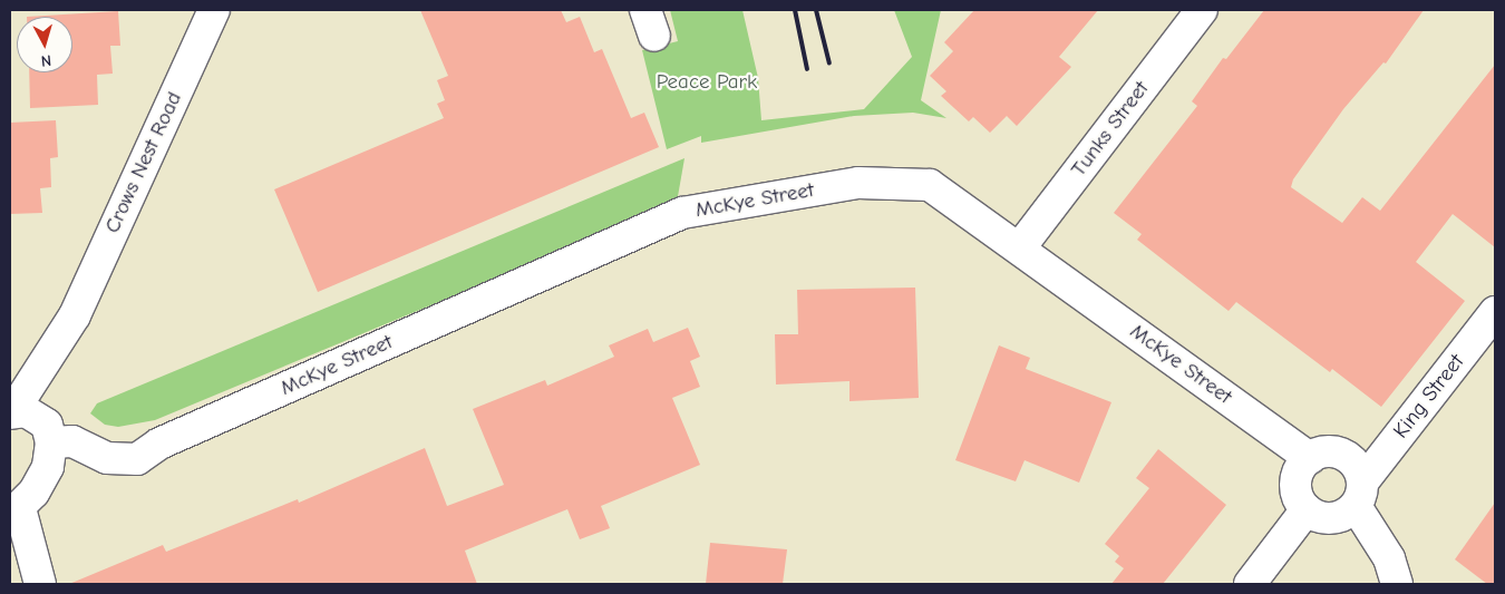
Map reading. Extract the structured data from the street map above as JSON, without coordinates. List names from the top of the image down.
{
  "streets": {
    "street": [
      "Tunks Street",
      "Crows Nest Road",
      "McKye Street",
      "King Street"
    ]
  },
  "crossings": [
    ["Tunks Street", "McKye Street"],
    ["Crows Nest Road", "McKye Street"],
    ["McKye Street", "King Street"]
  ],
  "parks": ["Peace Park"],
  "north": "bottom"
}
